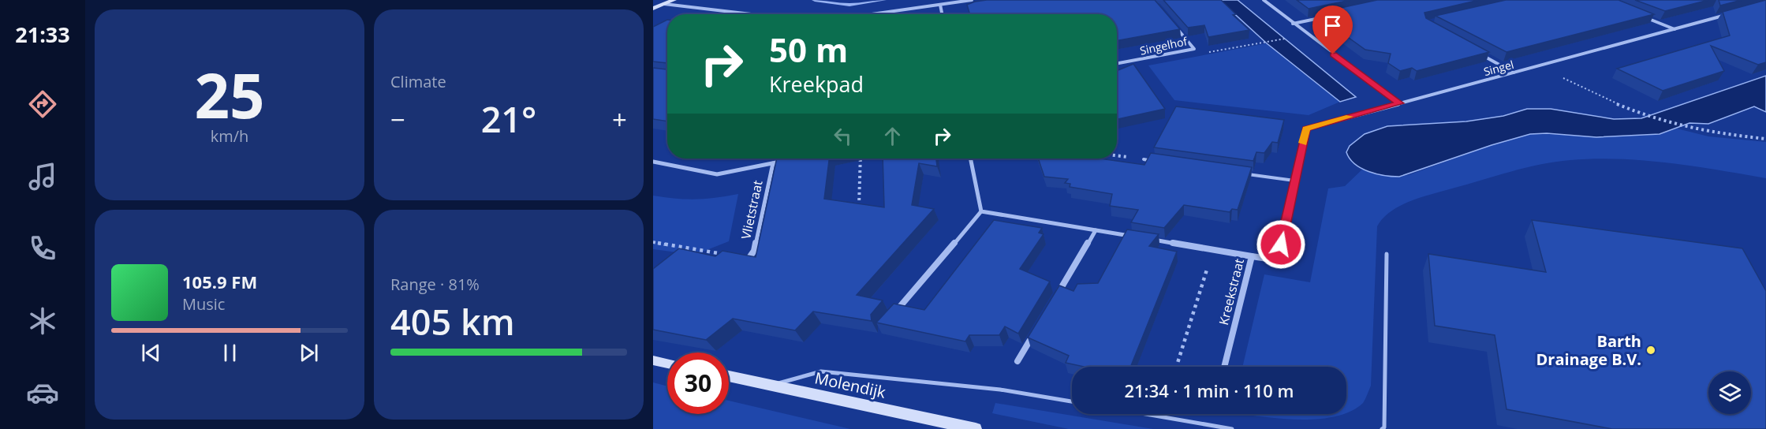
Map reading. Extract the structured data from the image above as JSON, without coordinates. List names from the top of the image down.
{
  "streets": {
    "street": [
      "Singelhof",
      "Singel",
      "Vlietstraat",
      "Kreekstraat",
      "Molendijk"
    ]
  },
  "places": ["Barth Drainage B.V."],
  "page": {
    "tabs": "21:33",
    "tile": [
      ["25", "km/h"],
      "Climate",
      ["Range · 81%", "405 km"]
    ],
    "turn": ["50 m", "Kreekpad"],
    "heat": ["−", "21°", "+"],
    "song": ["105.9 FM", "Music"],
    "limit": "30",
    "trip": "21:34 · 1 min · 110 m"
  }
}
